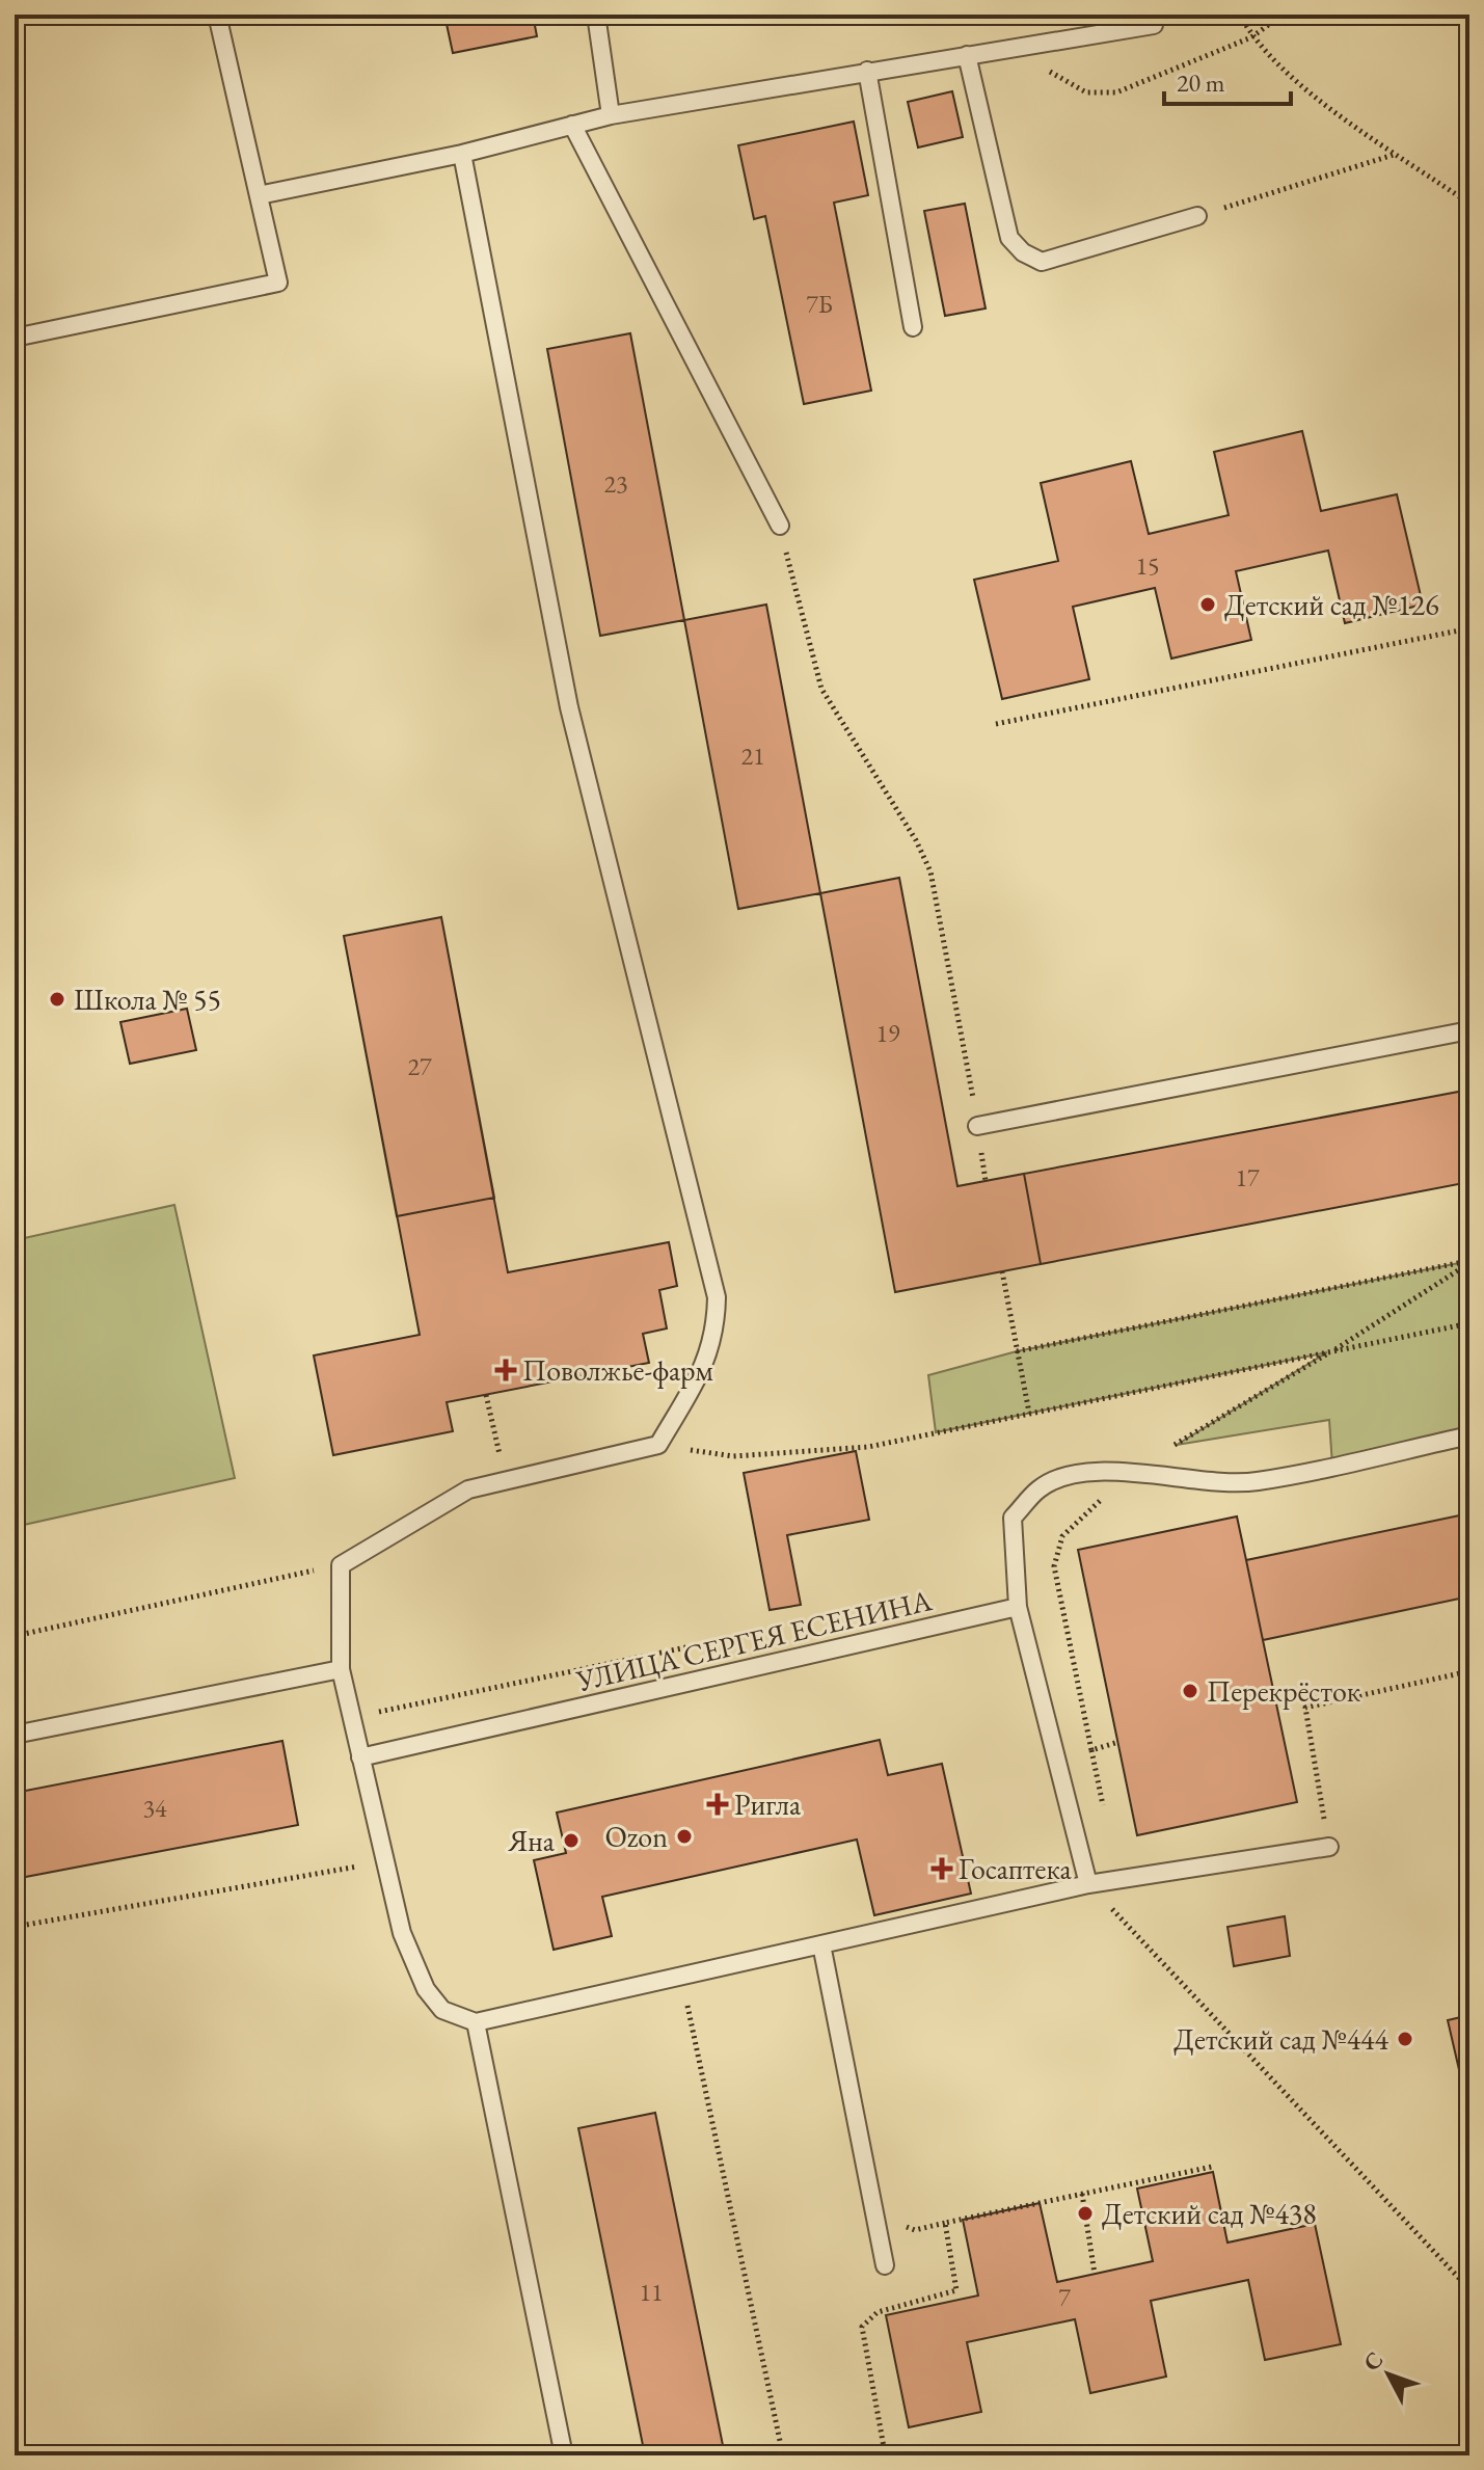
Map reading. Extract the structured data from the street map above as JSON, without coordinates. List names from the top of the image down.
{
  "streets": {
    "lane": ["УЛИЦА СЕРГЕЯ ЕСЕНИНА"]
  },
  "places": {
    "other": [
      "Детский сад №126",
      "Школа № 55",
      "Перекрёсток",
      "Ozon",
      "Яна",
      "Детский сад №444",
      "Детский сад №438"
    ],
    "health": ["Поволжье-фарм", "Ригла", "Госаптека"]
  },
  "house_numbers": [
    "7Б",
    "23",
    "15",
    "21",
    "19",
    "27",
    "17",
    "34",
    "11",
    "7"
  ],
  "scale_bar": "20 m",
  "north": "top left"
}
